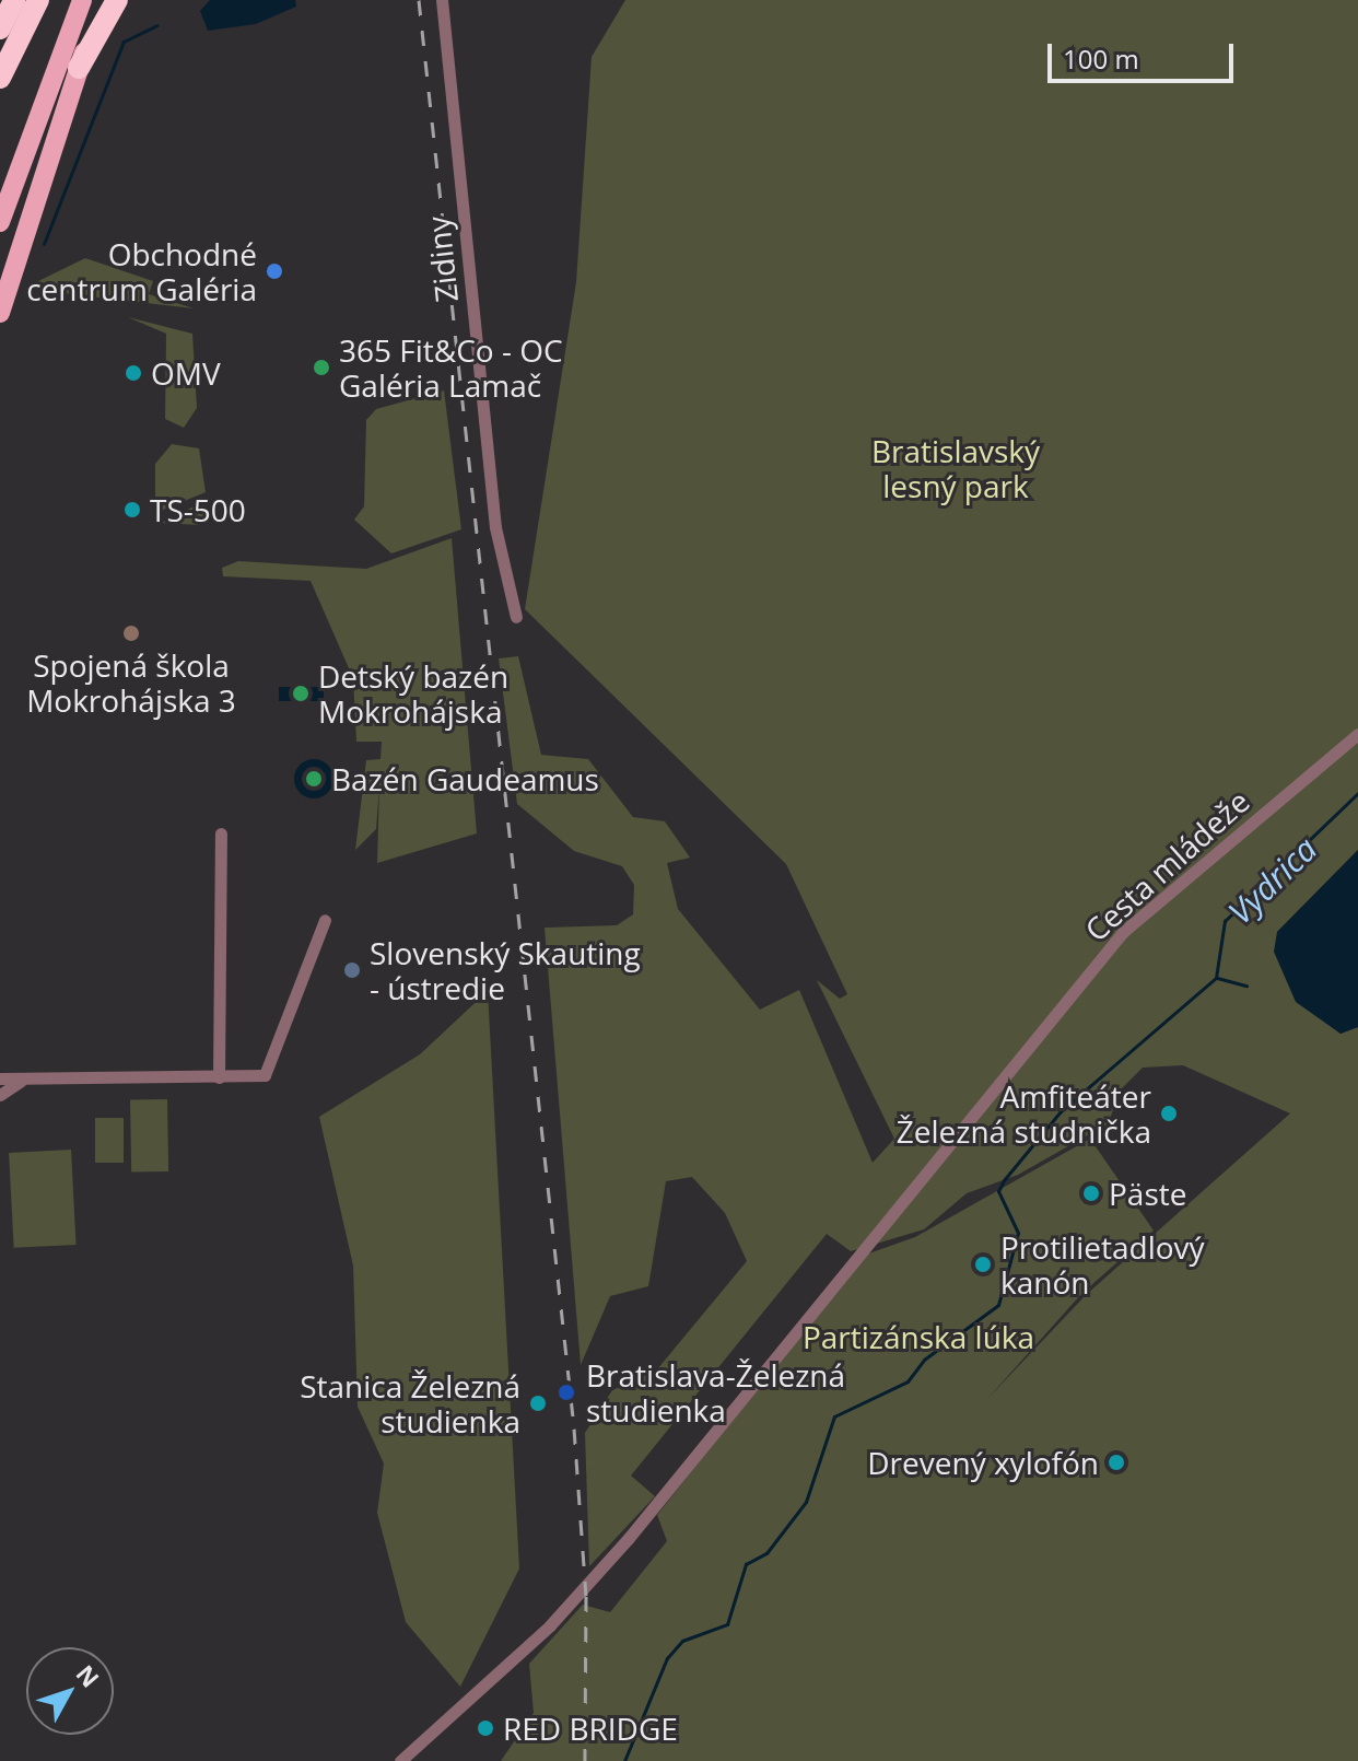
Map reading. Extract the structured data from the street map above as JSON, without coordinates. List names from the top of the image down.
{
  "streets": {
    "street": ["Zidiny", "Cesta mládeže"]
  },
  "water": ["Vydrica"],
  "parks": ["Bratislavský lesný park", "Partizánska lúka"],
  "places": [
    "Obchodné centrum Galéria",
    "365 Fit&Co - OC Galéria Lamač",
    "OMV",
    "TS-500",
    "Spojená škola Mokrohájska 3",
    "Detský bazén Mokrohájska",
    "Bazén Gaudeamus",
    "Slovenský Skauting - ústredie",
    "Amfiteáter Železná studnička",
    "Päste",
    "Protilietadlový kanón",
    "Bratislava-Železná studienka",
    "Stanica Železná studienka",
    "Drevený xylofón",
    "RED BRIDGE"
  ],
  "scale_bar": "100 m",
  "north": "top right"
}
